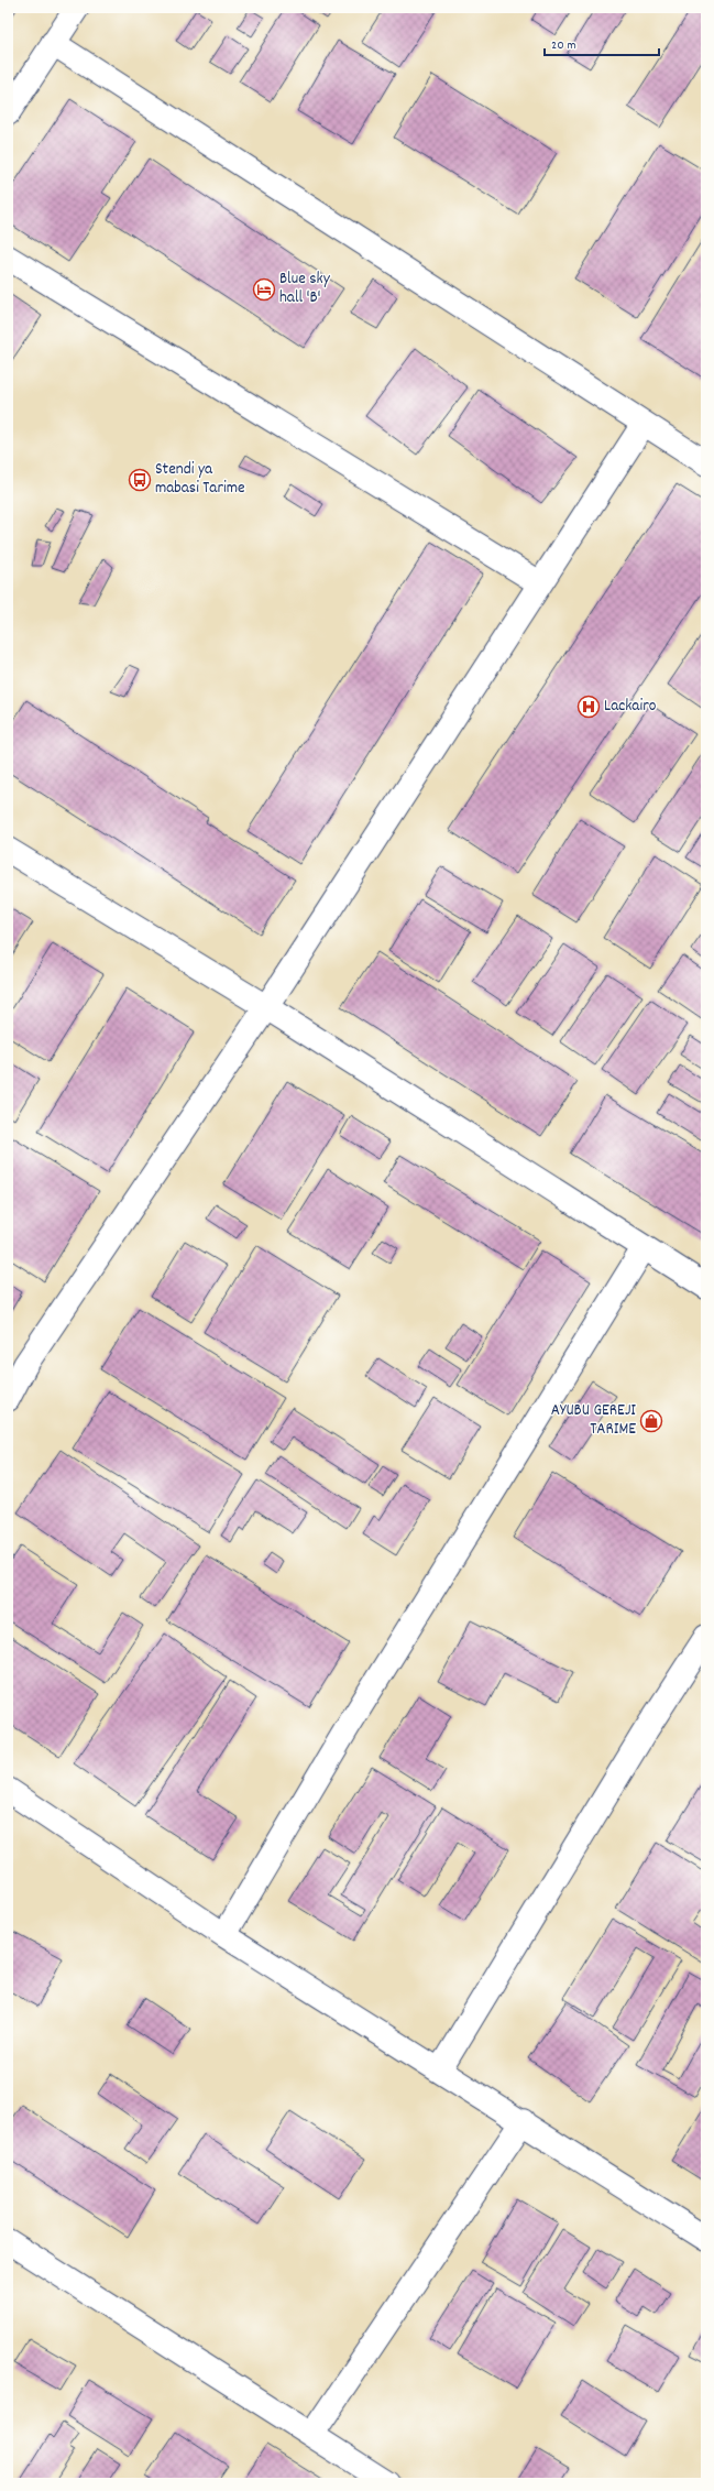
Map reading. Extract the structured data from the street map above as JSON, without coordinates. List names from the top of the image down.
{
  "places": {
    "hotel": ["Blue sky hall 'B'"],
    "bus stop": ["Stendi ya mabasi Tarime"],
    "hospital": ["Lackairo"],
    "shop": ["AYUBU GEREJI TARIME"]
  },
  "scale_bar": "20 m"
}
